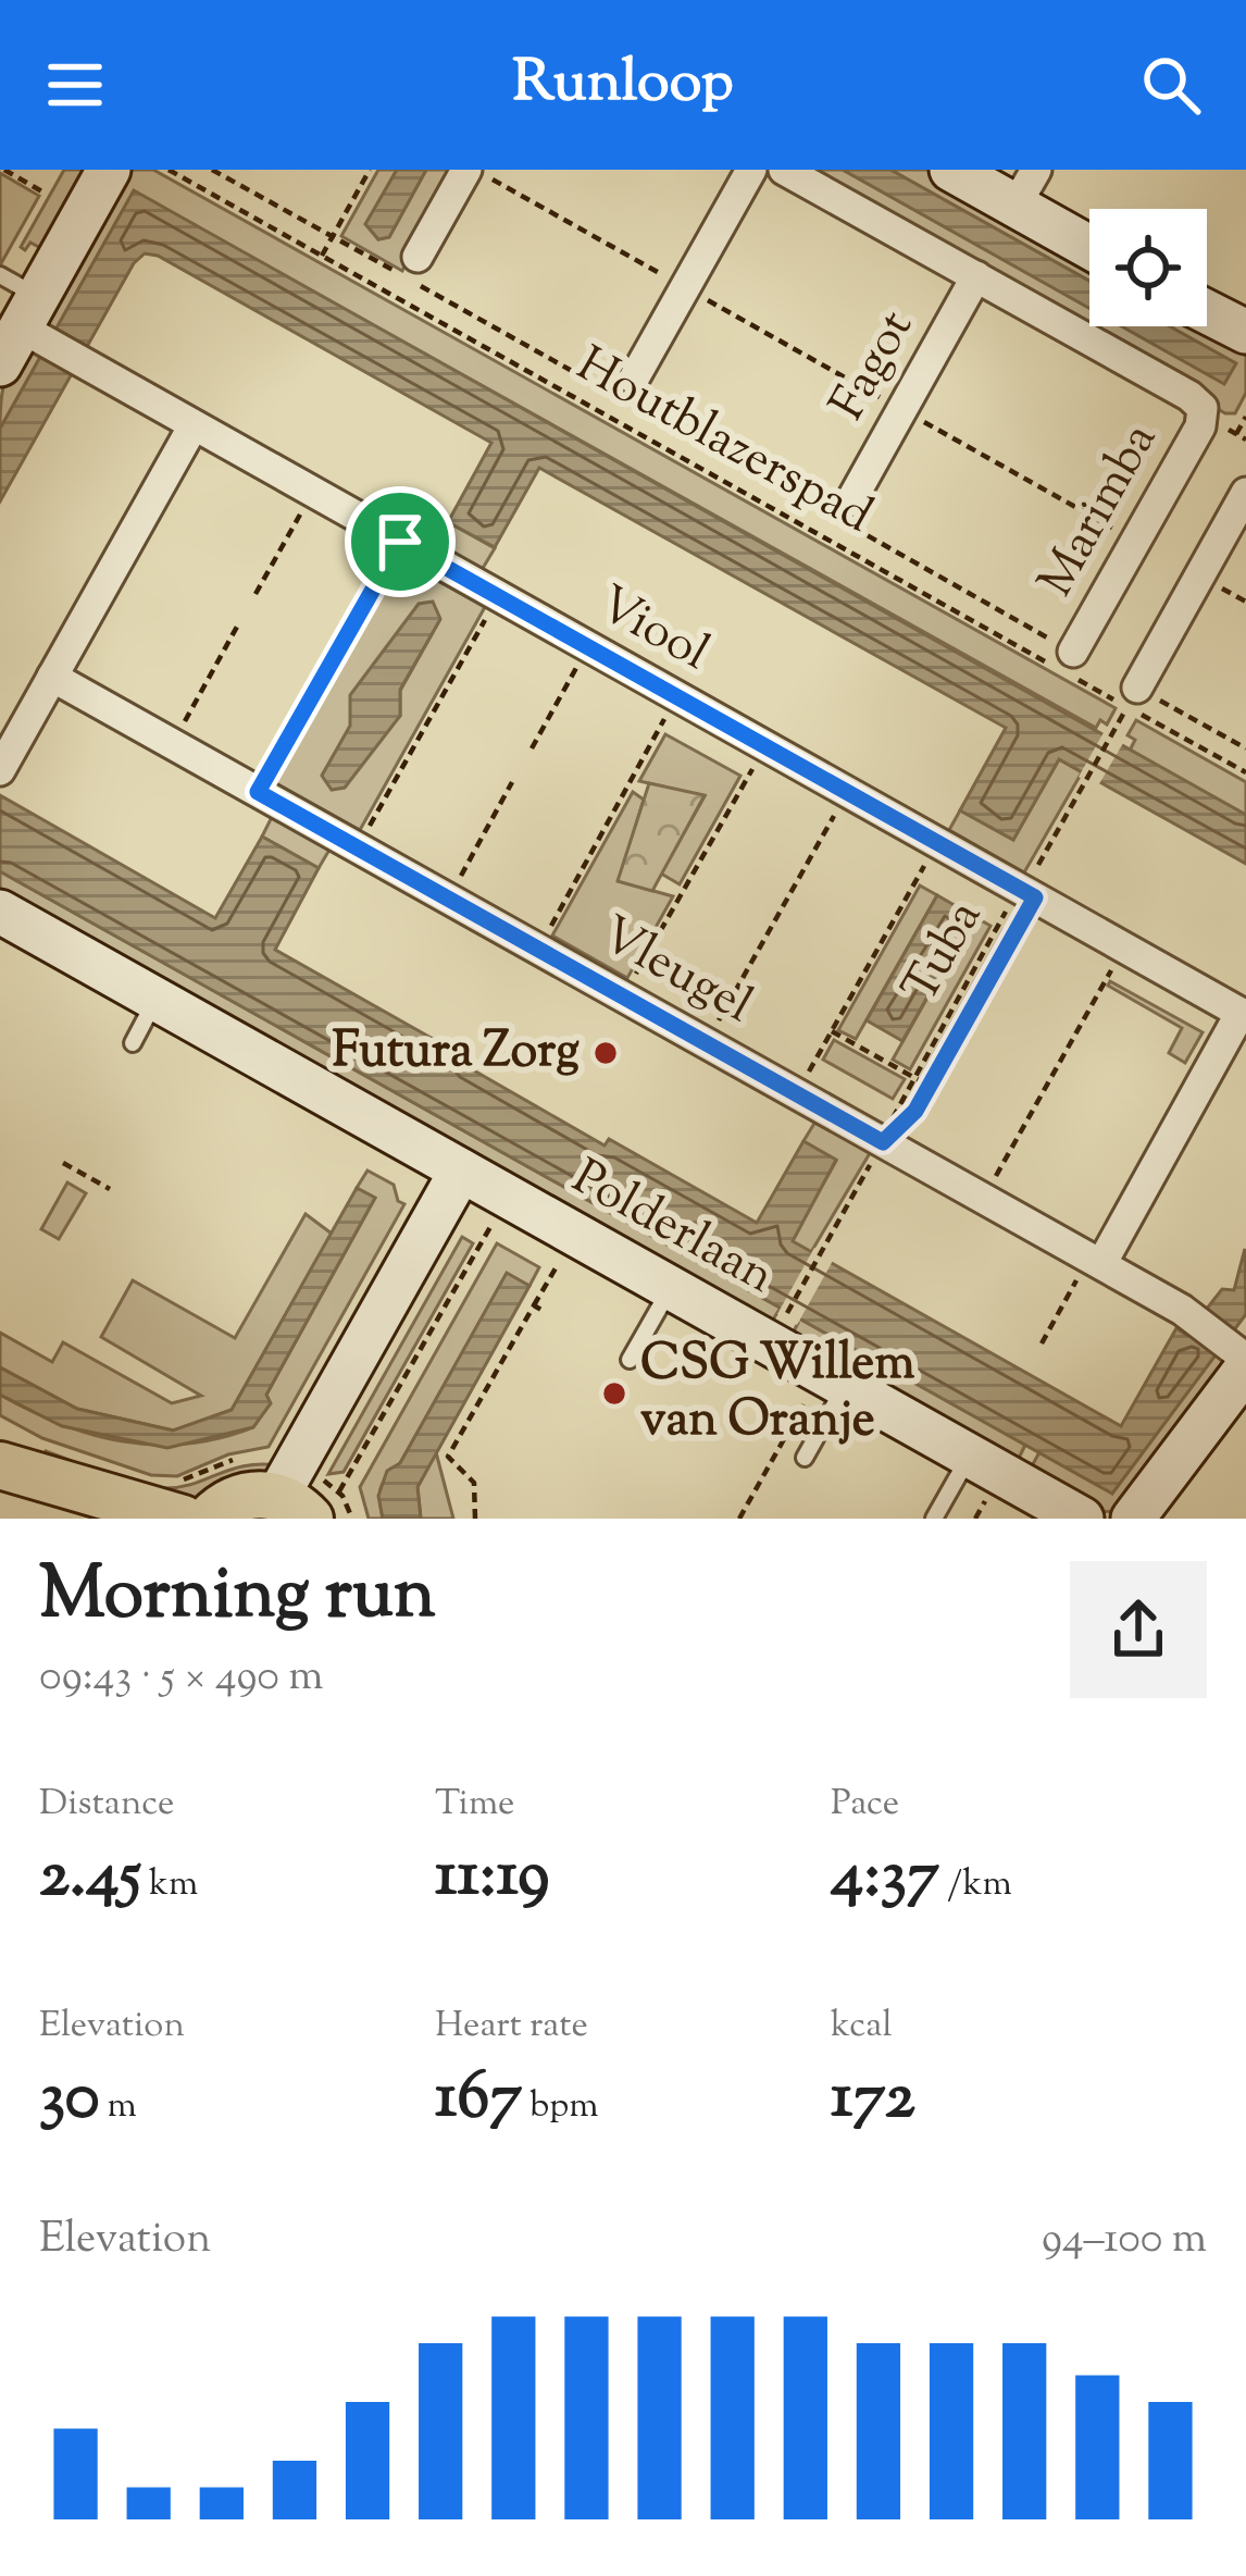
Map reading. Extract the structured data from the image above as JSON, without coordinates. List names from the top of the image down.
{
  "streets": {
    "street": [
      "Fagot",
      "Marimba",
      "Viool",
      "Vleugel",
      "Polderlaan"
    ],
    "path": ["Houtblazerspad", "Tuba"]
  },
  "crossings": [
    ["Fagot", "Marimba"],
    ["Houtblazerspad", "Marimba"],
    ["Viool", "Tuba"],
    ["Viool", "Vleugel"],
    ["Tuba", "Vleugel"]
  ],
  "places": ["Futura Zorg", "CSG Willem van Oranje"],
  "page": {
    "header": "Runloop",
    "heading": ["Morning run", "09:43 · 5 × 490 m"],
    "stats": [
      ["Distance", "2.45 km"],
      ["Time", "11:19"],
      ["Pace", "4:37 /km"],
      ["Elevation", "30 m"],
      ["Heart rate", "167 bpm"],
      ["kcal", "172"]
    ],
    "chart": ["Elevation", "94–100 m"]
  }
}
